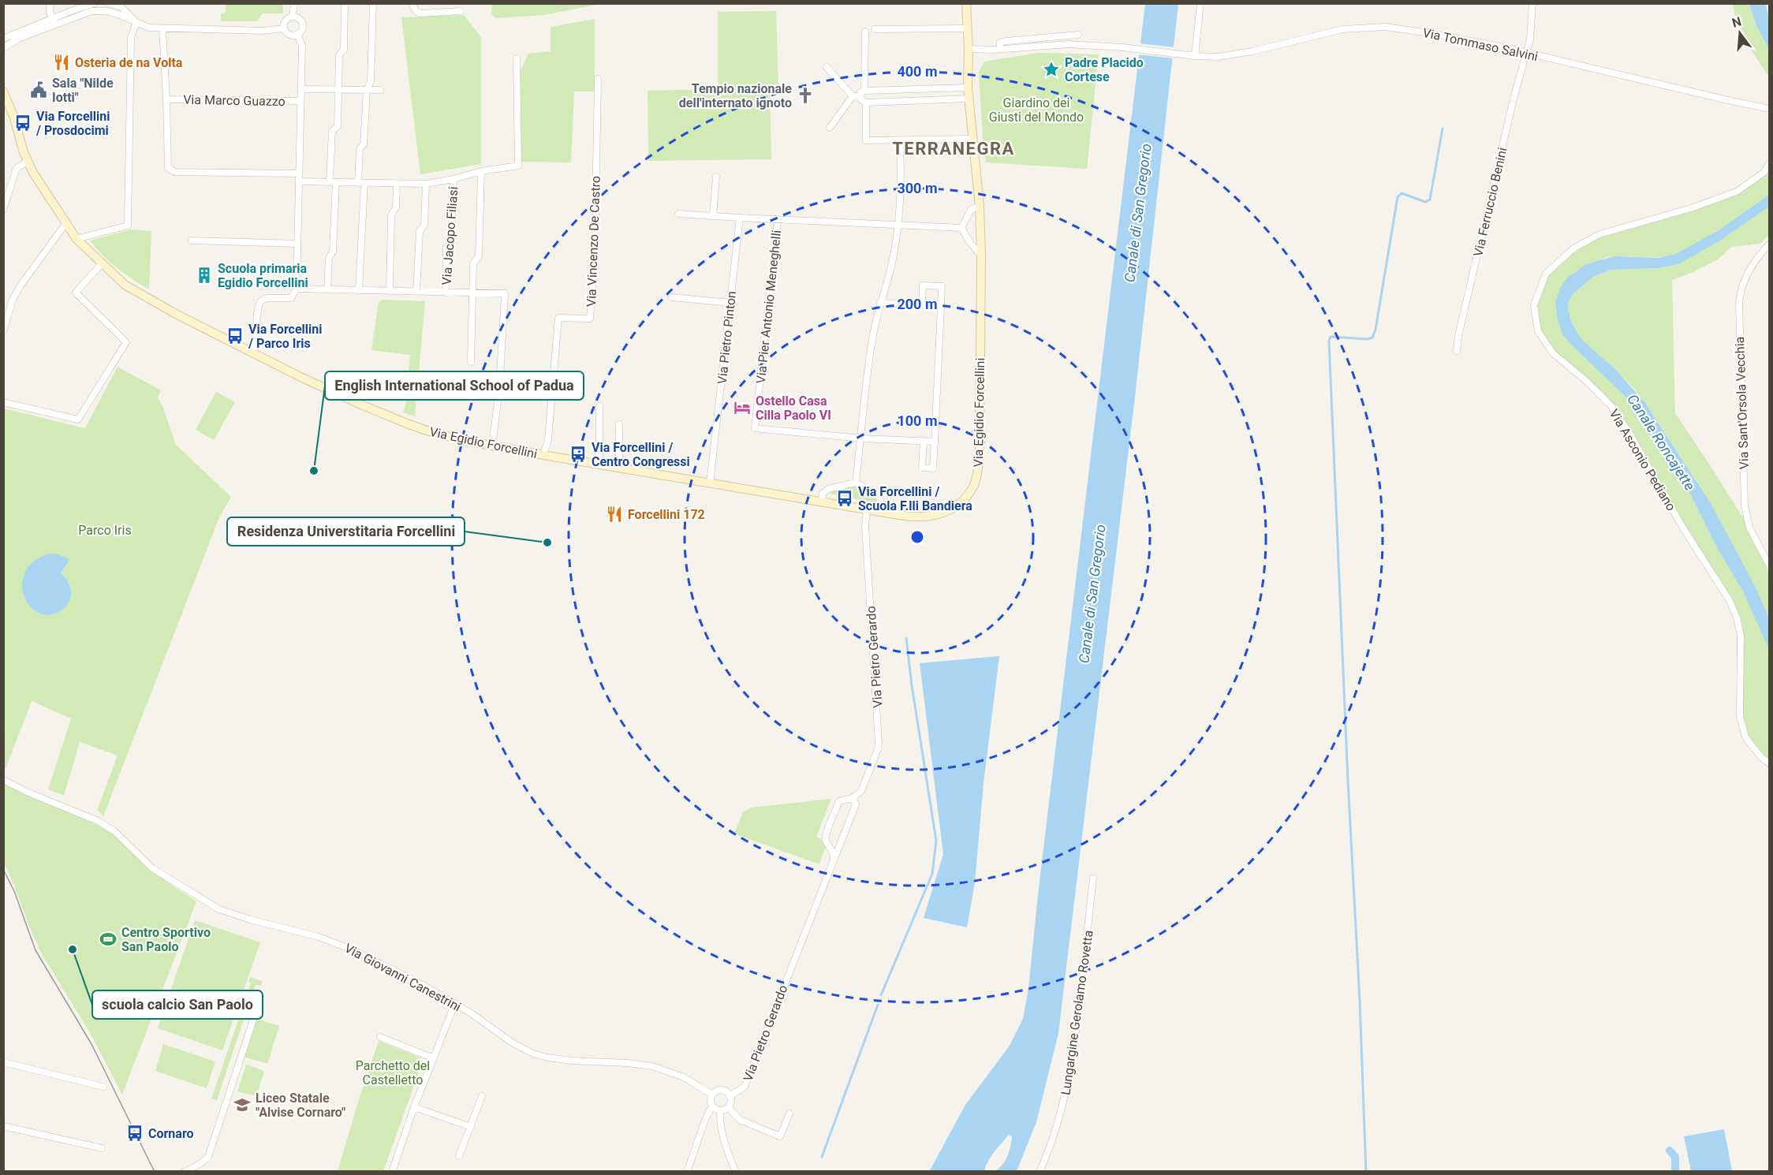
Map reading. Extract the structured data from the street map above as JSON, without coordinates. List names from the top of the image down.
{
  "streets": {
    "street": [
      "Via Tommaso Salvini",
      "Via Marco Guazzo",
      "Via Ferruccio Benini",
      "Via Jacopo Filiasi",
      "Via Vincenzo De Castro",
      "Via Pier Antonio Meneghelli",
      "Via Pietro Pinton",
      "Via Sant'Orsola Vecchia",
      "Via Egidio Forcellini",
      "Via Asconio Pediano",
      "Via Pietro Gerardo",
      "Via Giovanni Canestrini",
      "Lungargine Gerolamo Rovetta"
    ]
  },
  "crossings": [
    ["Via Tommaso Salvini", "Via Ferruccio Benini"],
    ["Via Jacopo Filiasi", "Via Egidio Forcellini"],
    ["Via Vincenzo De Castro", "Via Egidio Forcellini"],
    ["Via Pier Antonio Meneghelli", "Via Pietro Pinton"],
    ["Via Pietro Pinton", "Via Egidio Forcellini"],
    ["Via Egidio Forcellini", "Via Pietro Gerardo"],
    ["Via Pietro Gerardo", "Via Giovanni Canestrini"]
  ],
  "districts": ["TERRANEGRA"],
  "water": ["Canale di San Gregorio", "Canale Roncajette"],
  "parks": ["Giardino dei Giusti del Mondo", "Parco Iris", "Parchetto del Castelletto"],
  "places": {
    "restaurant": ["Osteria de na Volta", "Forcellini 172"],
    "place": ["Padre Placido Cortese"],
    "public building": ["Sala \"Nilde Iotti\""],
    "church": ["Tempio nazionale dell'internato ignoto"],
    "bus stop": [
      "Via Forcellini / Prosdocimi",
      "Via Forcellini / Parco Iris",
      "Via Forcellini / Centro Congressi",
      "Via Forcellini / Scuola F.lli Bandiera",
      "Cornaro"
    ],
    "building": ["Scuola primaria Egidio Forcellini"],
    "hotel": ["Ostello Casa Cilla Paolo VI"],
    "other": ["English International School of Padua", "Residenza Universtitaria Forcellini", "scuola calcio San Paolo"],
    "sports": ["Centro Sportivo San Paolo"],
    "school or university": ["Liceo Statale \"Alvise Cornaro\""]
  },
  "north": "top",
  "rings": [
    "400 m",
    "300 m",
    "200 m",
    "100 m"
  ]
}
